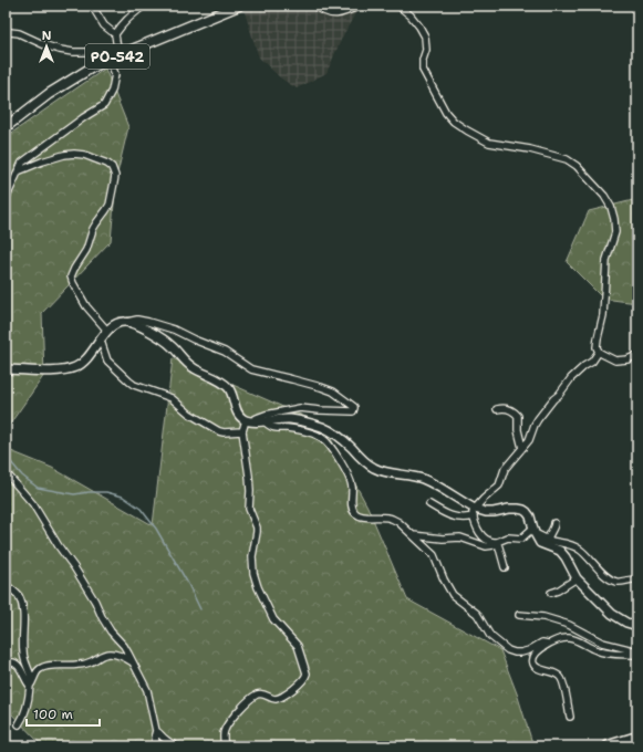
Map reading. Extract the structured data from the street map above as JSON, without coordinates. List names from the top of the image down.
{
  "streets": {
    "main road": ["PO-542"]
  },
  "scale_bar": "100 m",
  "north": "top"
}
